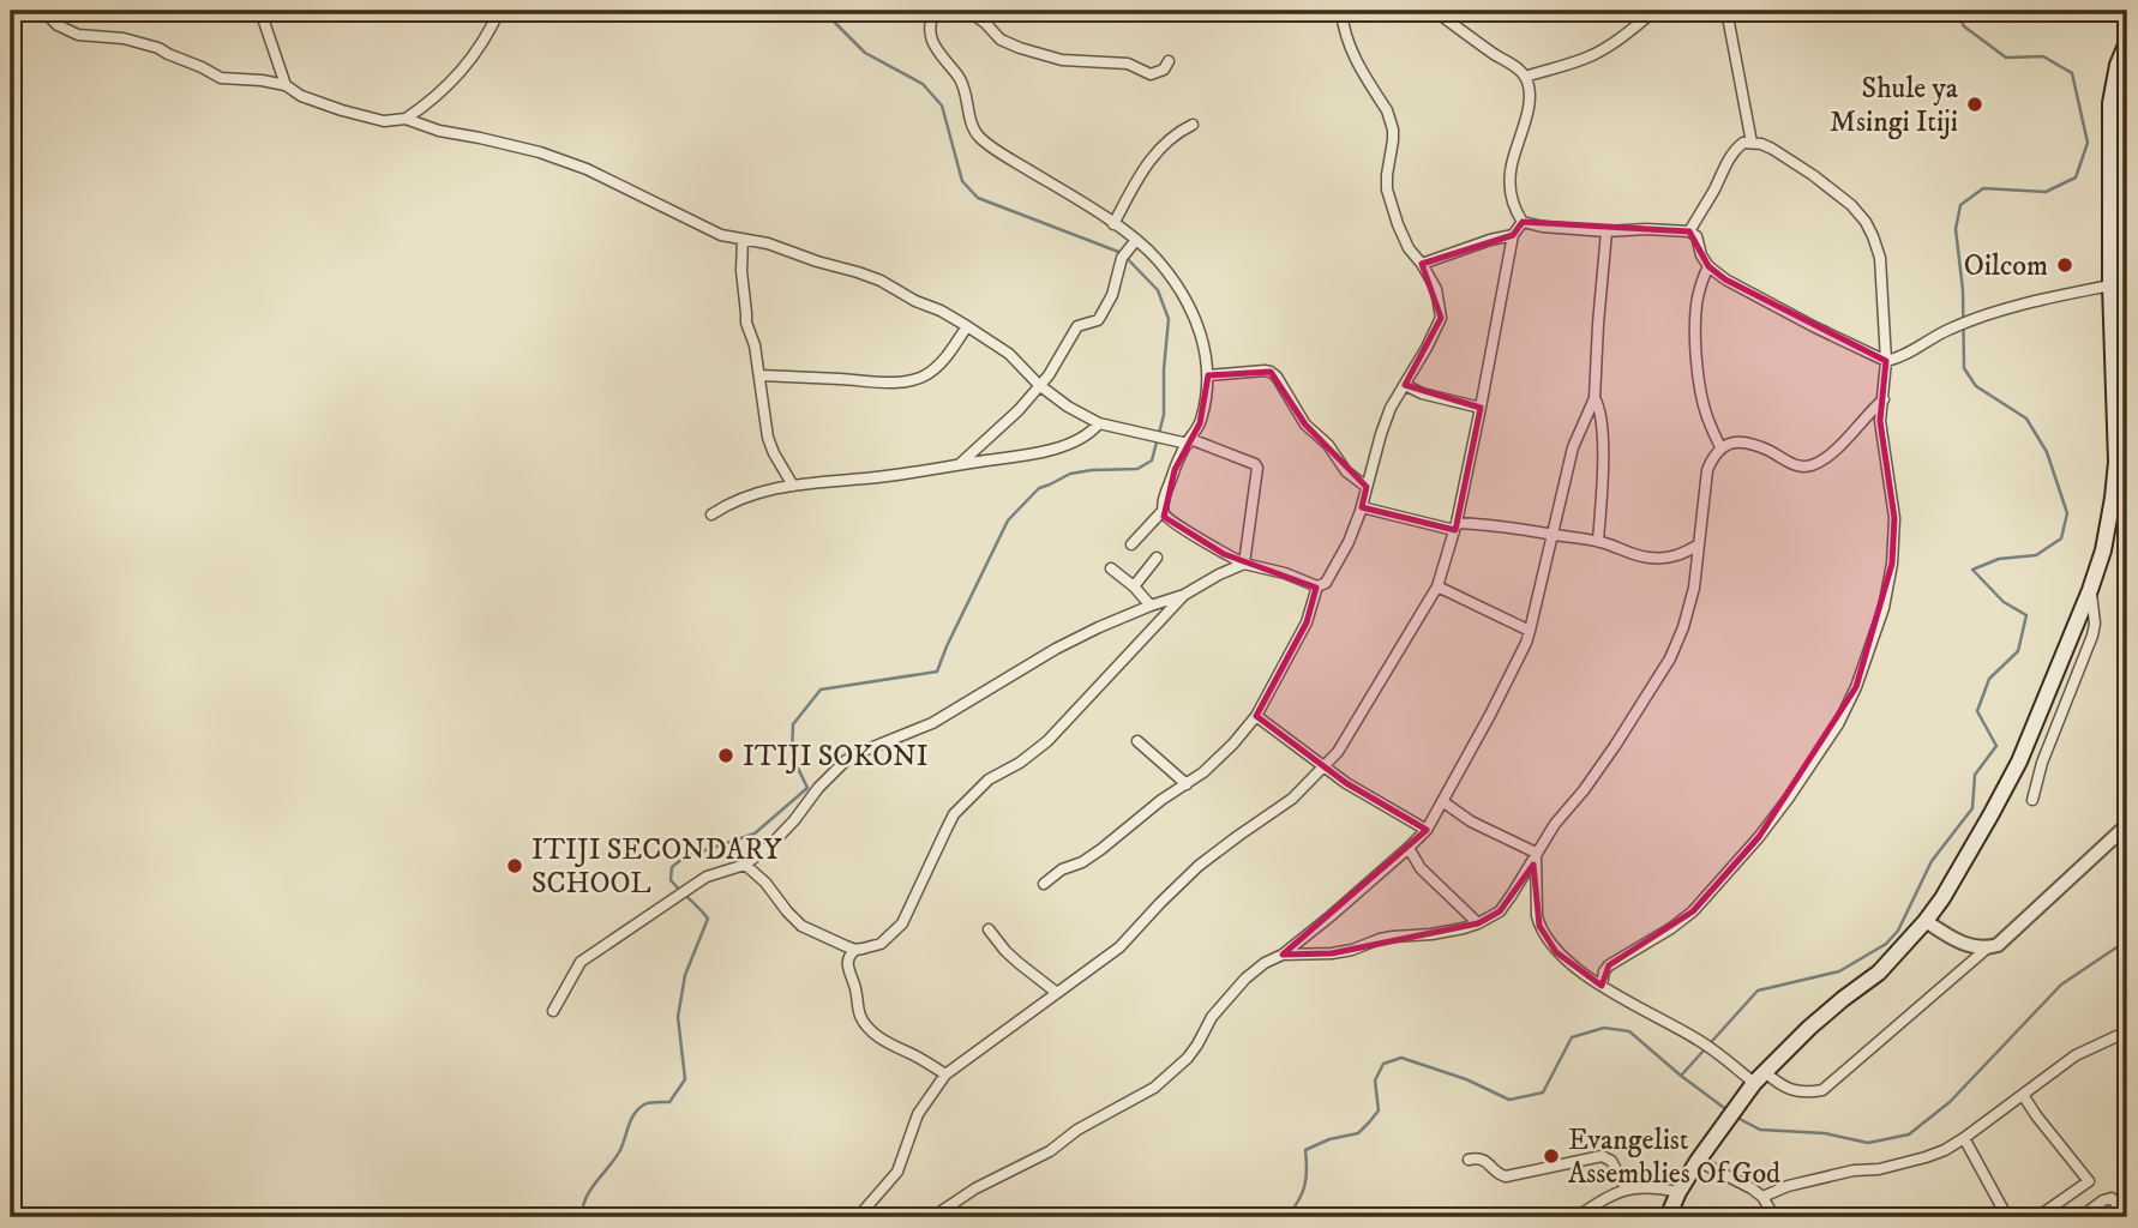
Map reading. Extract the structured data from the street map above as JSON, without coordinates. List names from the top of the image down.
{
  "places": [
    "Shule ya Msingi Itiji",
    "Oilcom",
    "ITIJI SOKONI",
    "ITIJI SECONDARY SCHOOL",
    "Evangelist Assemblies Of God"
  ]
}
